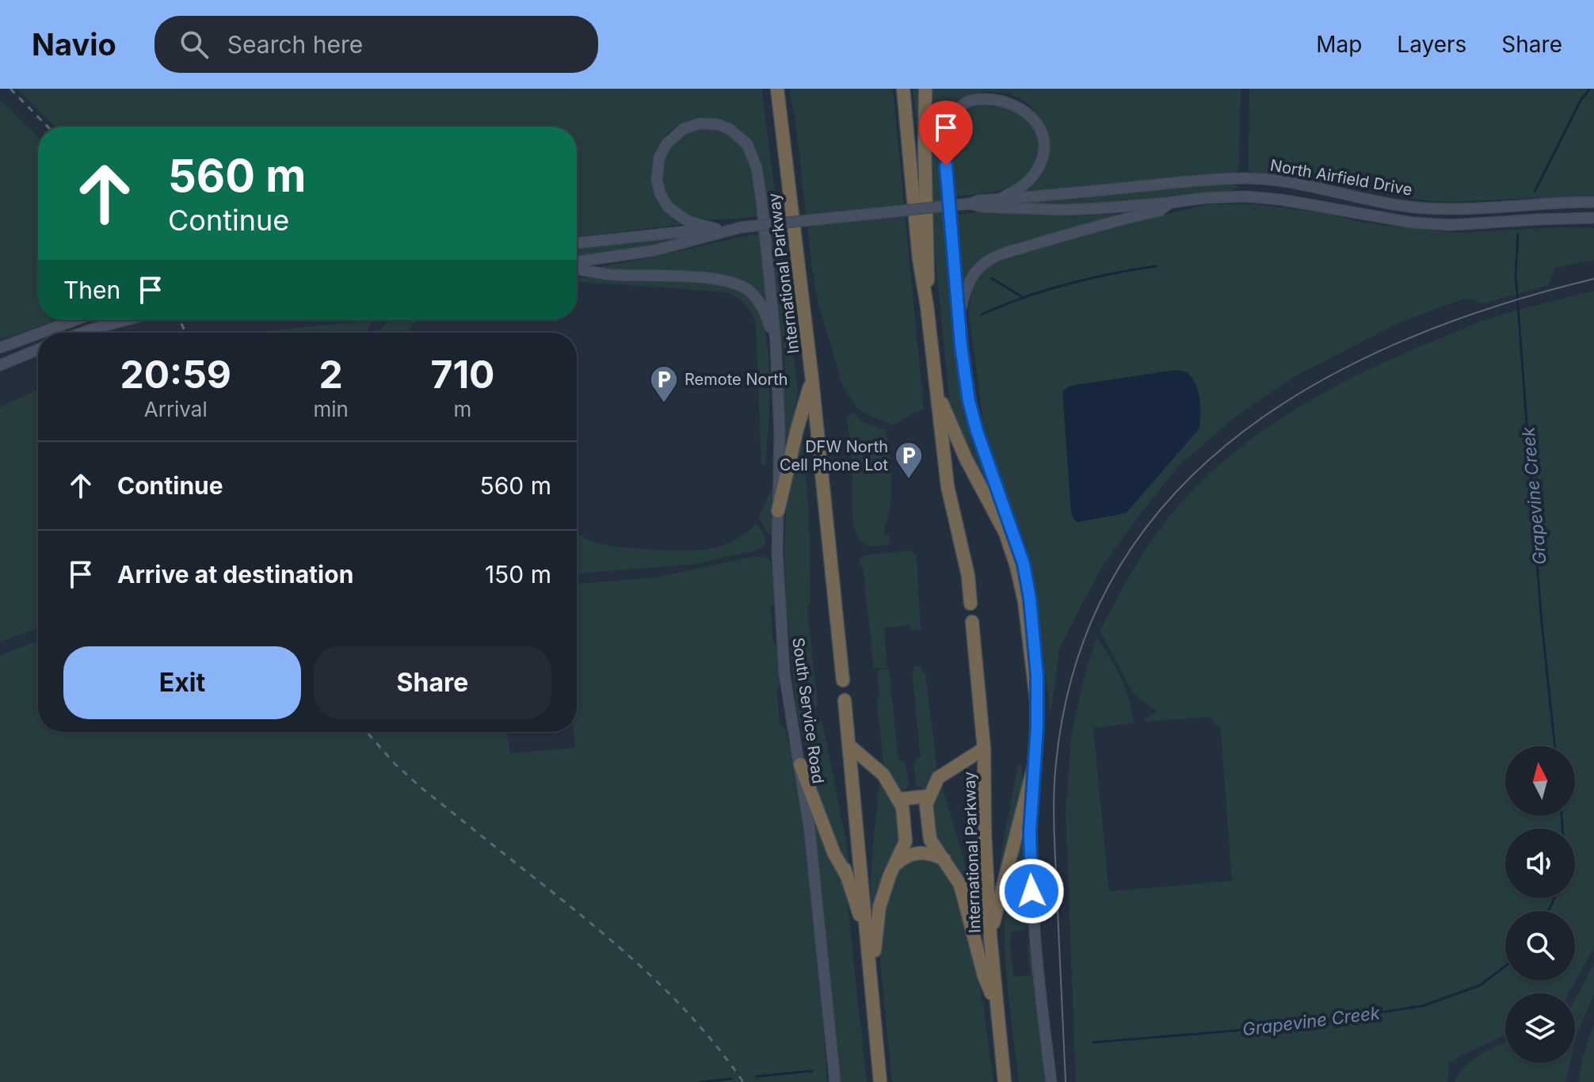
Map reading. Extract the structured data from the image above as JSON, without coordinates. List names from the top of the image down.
{
  "streets": {
    "highway": ["International Parkway"],
    "main road": ["North Airfield Drive", "South Service Road"]
  },
  "crossings": [
    ["North Airfield Drive", "South Service Road"]
  ],
  "water": ["Grapevine Creek"],
  "places": {
    "parking": ["Remote North", "DFW North Cell Phone Lot"]
  },
  "north": "top",
  "page": {
    "header": "Navio",
    "search": "Search here",
    "nav": ["Map", "Layers", "Share"],
    "turn": ["560 m", "Continue"],
    "then": "Then",
    "eta": [
      "20:59",
      "Arrival",
      "2",
      "min",
      "710",
      "m"
    ],
    "list": [
      {
        "name": "Continue",
        "value": "560 m"
      },
      {
        "name": "Arrive at destination",
        "value": "150 m"
      }
    ],
    "buttons": ["Exit", "Share"]
  }
}
